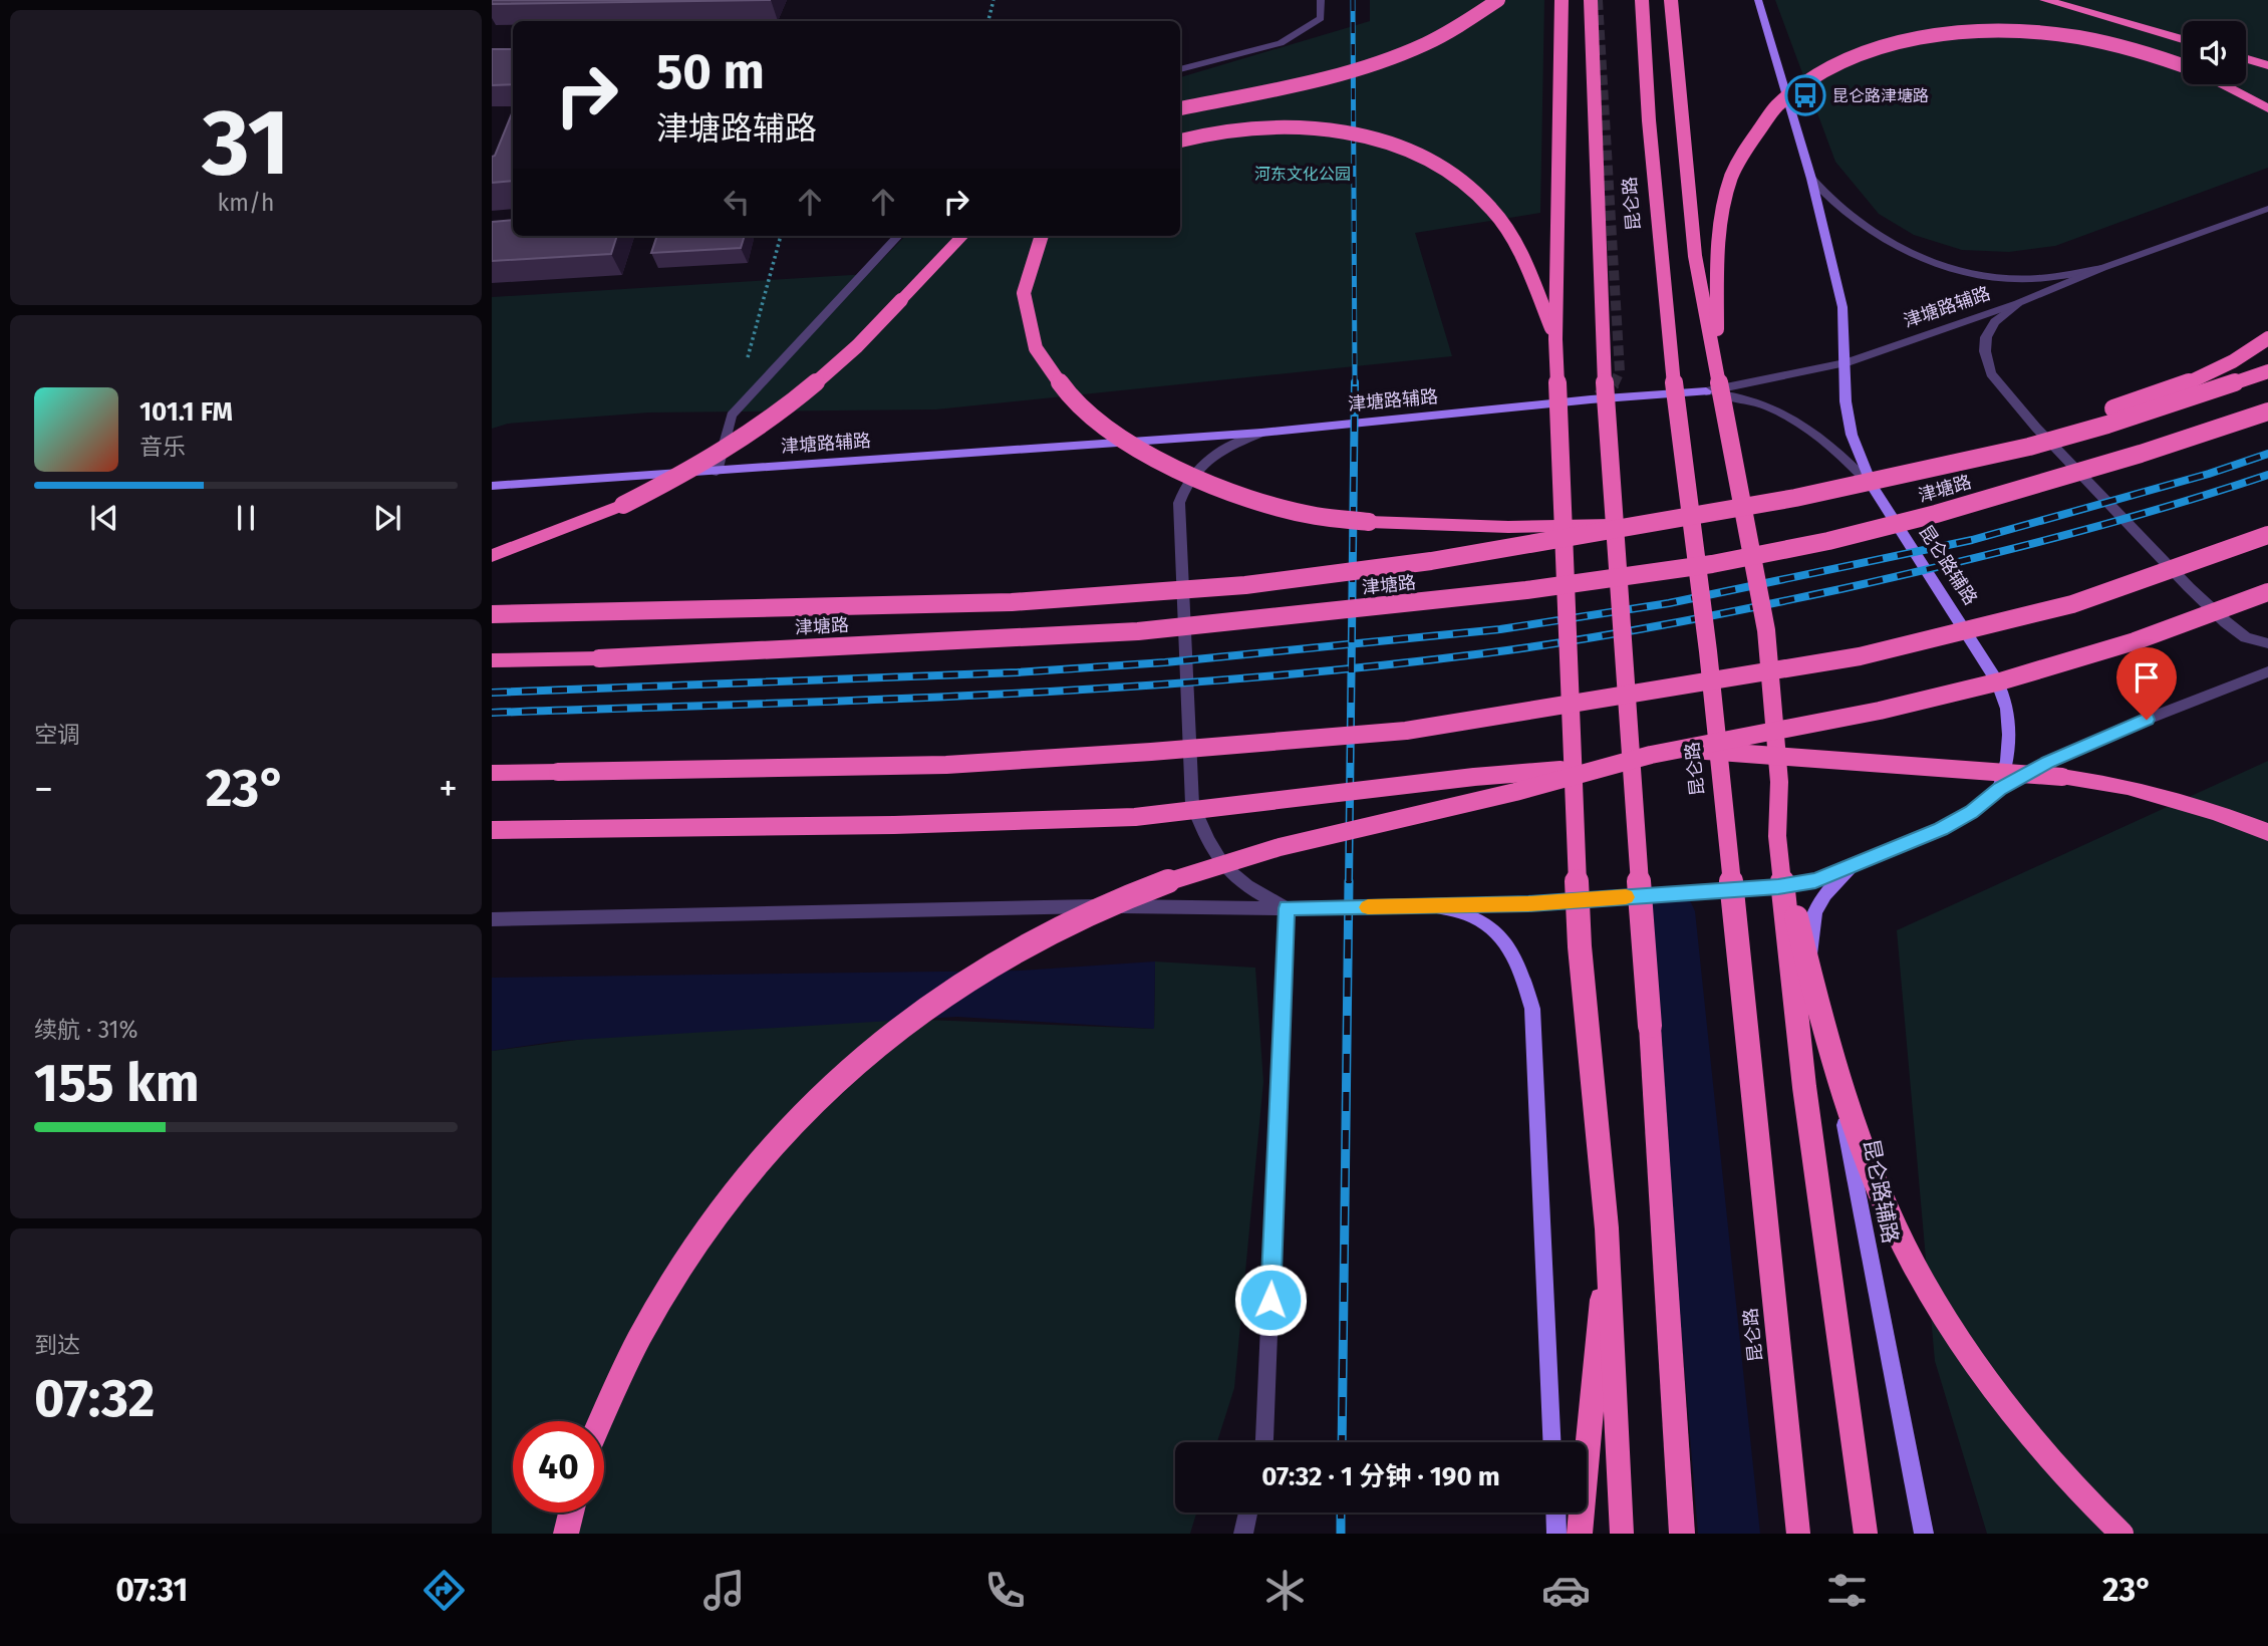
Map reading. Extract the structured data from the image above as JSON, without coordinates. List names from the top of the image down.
{
  "streets": {
    "highway": ["昆仑路", "津塘路"],
    "main road": ["津塘路辅路", "昆仑路辅路"]
  },
  "crossings": [
    ["津塘路辅路", "昆仑路辅路"]
  ],
  "parks": ["河东文化公园"],
  "places": {
    "bus stop": ["昆仑路津塘路"]
  },
  "page": {
    "tile": [
      ["31", "km/h"],
      "空调",
      ["续航 · 31%", "155 km"],
      ["到达", "07:32"]
    ],
    "turn": ["50 m", "津塘路辅路"],
    "song": ["101.1 FM", "音乐"],
    "heat": ["−", "23°", "+"],
    "limit": "40",
    "trip": "07:32 · 1 分钟 · 190 m",
    "tabs": ["07:31", "23°"]
  }
}
